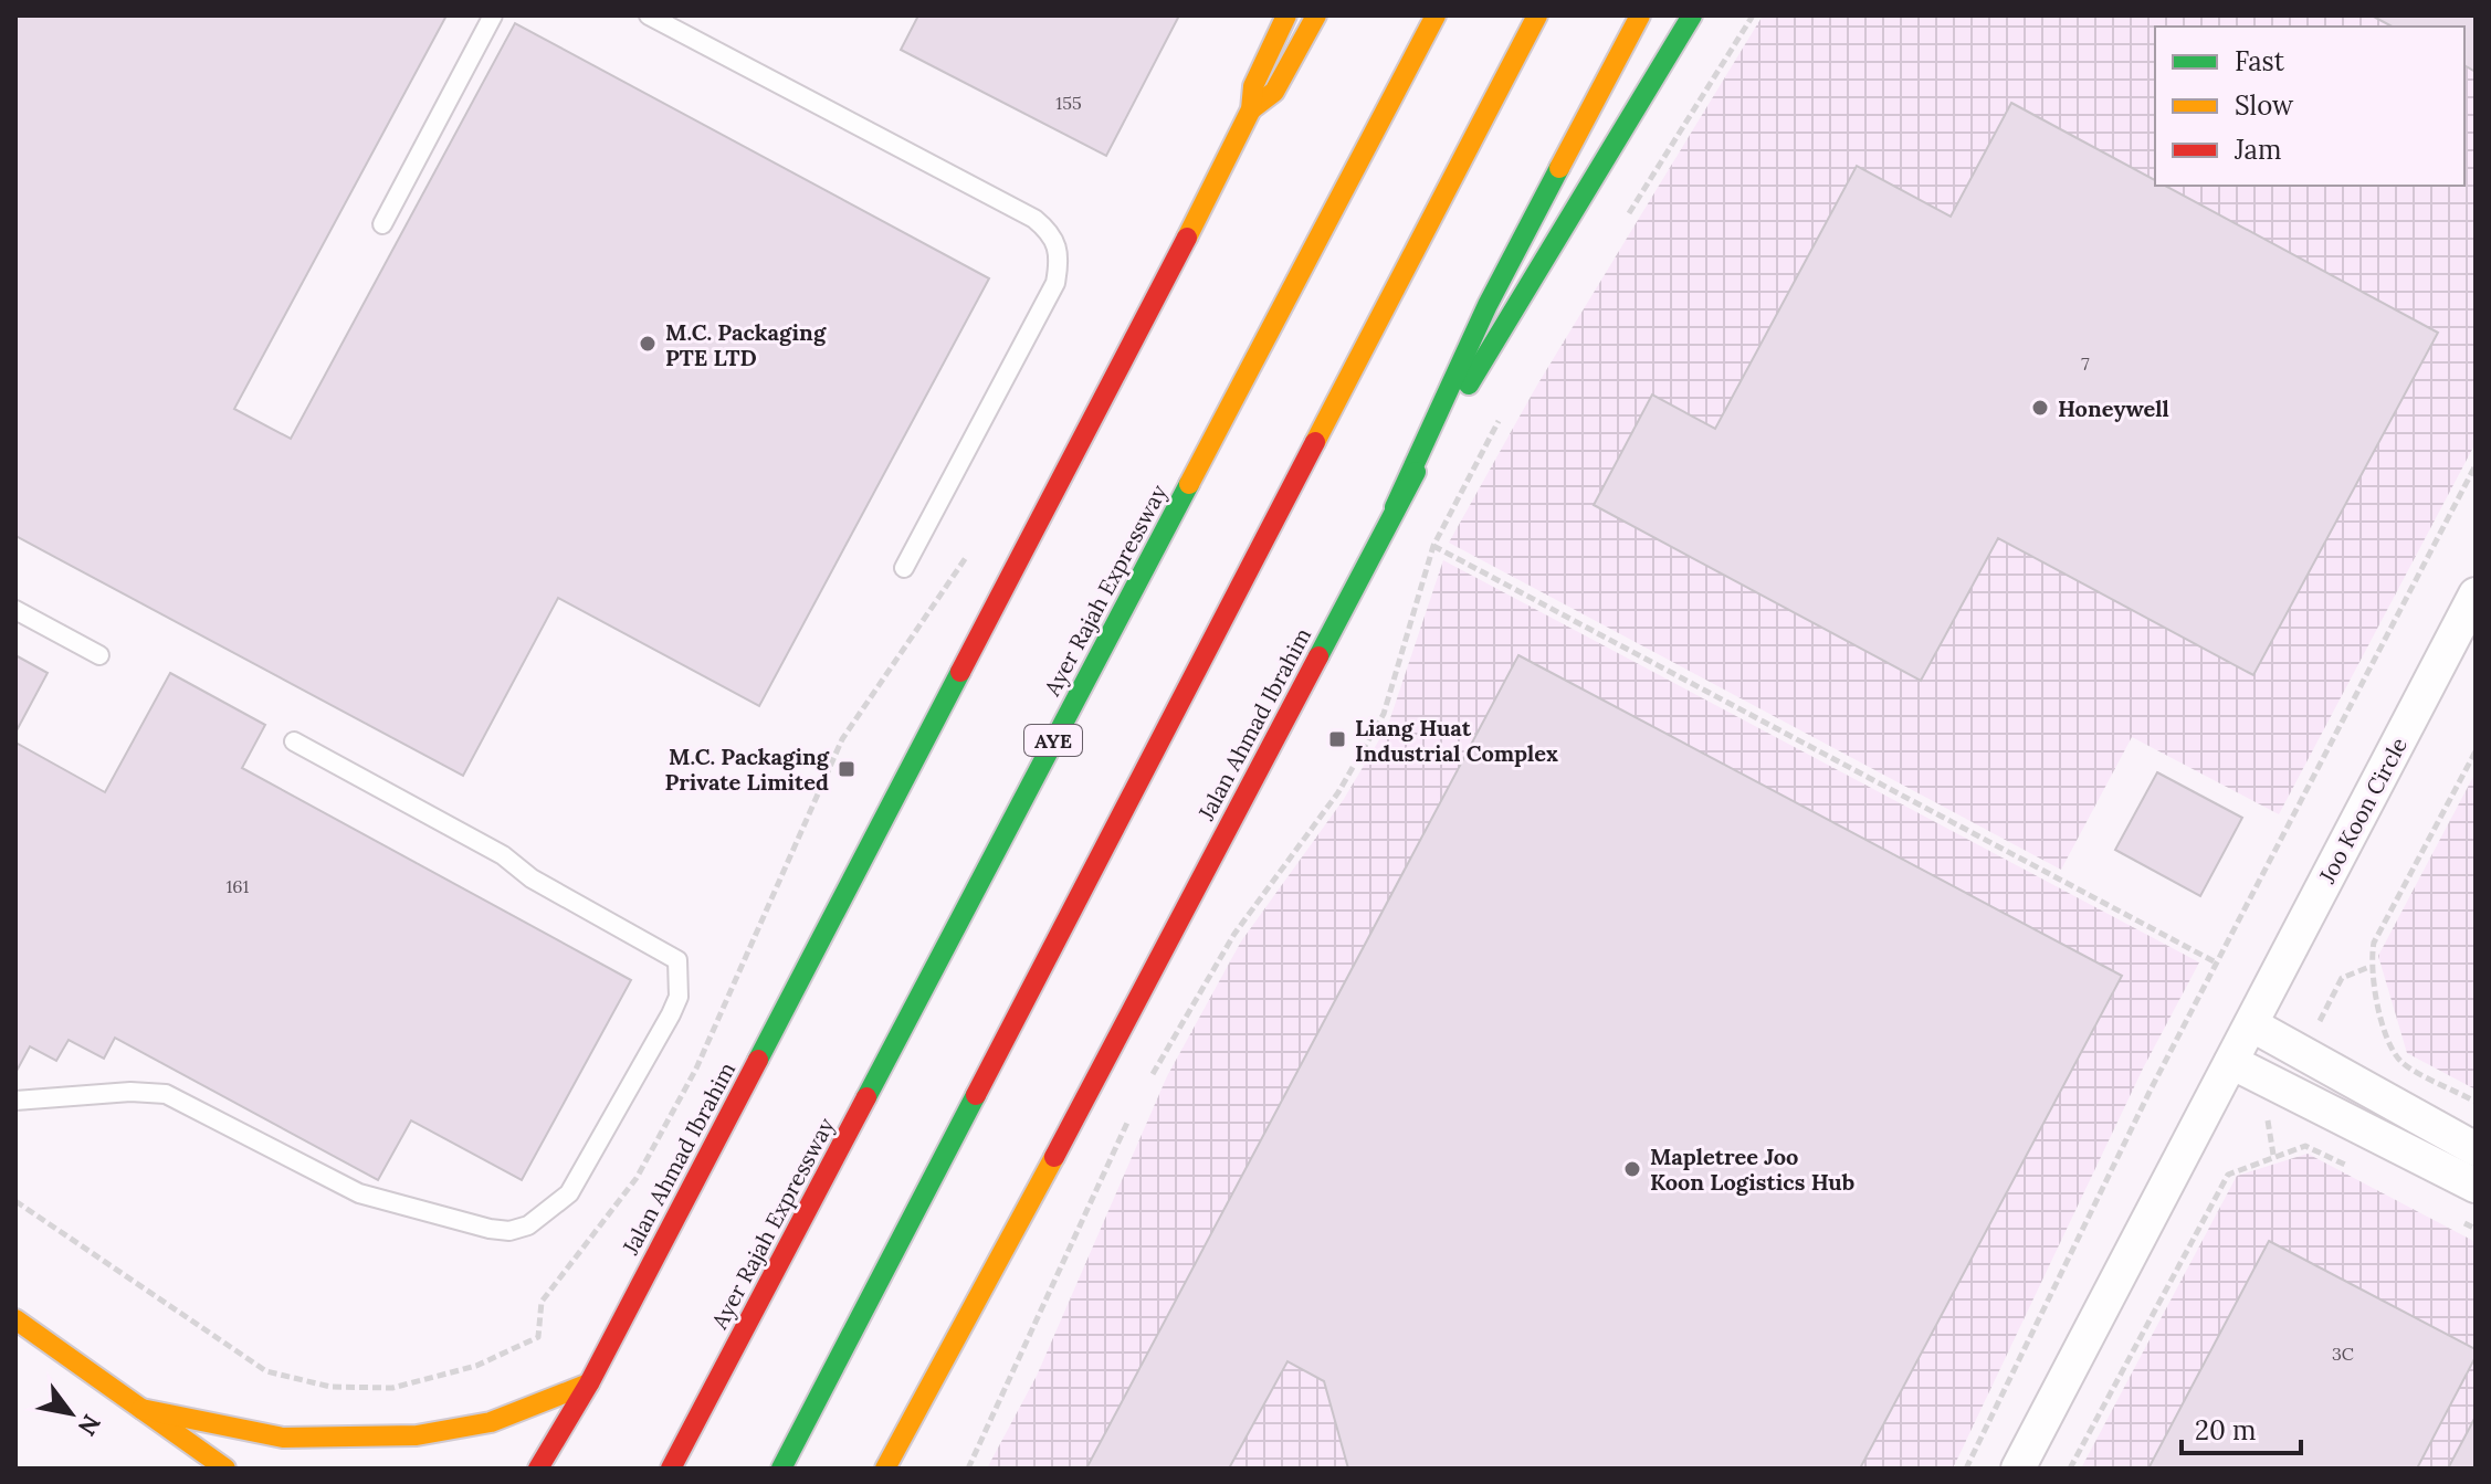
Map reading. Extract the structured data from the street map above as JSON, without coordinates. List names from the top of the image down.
{
  "streets": {
    "main road": ["Ayer Rajah Expressway", "Jalan Ahmad Ibrahim", "AYE"],
    "street": ["Joo Koon Circle"]
  },
  "places": {
    "other": ["M.C. Packaging PTE LTD", "Honeywell", "Mapletree Joo Koon Logistics Hub"],
    "transit": ["Liang Huat Industrial Complex", "M.C. Packaging Private Limited"]
  },
  "house_numbers": [
    "155",
    "7",
    "161",
    "3C"
  ],
  "legend": ["Fast", "Slow", "Jam"],
  "scale_bar": "20 m",
  "north": "bottom right"
}
